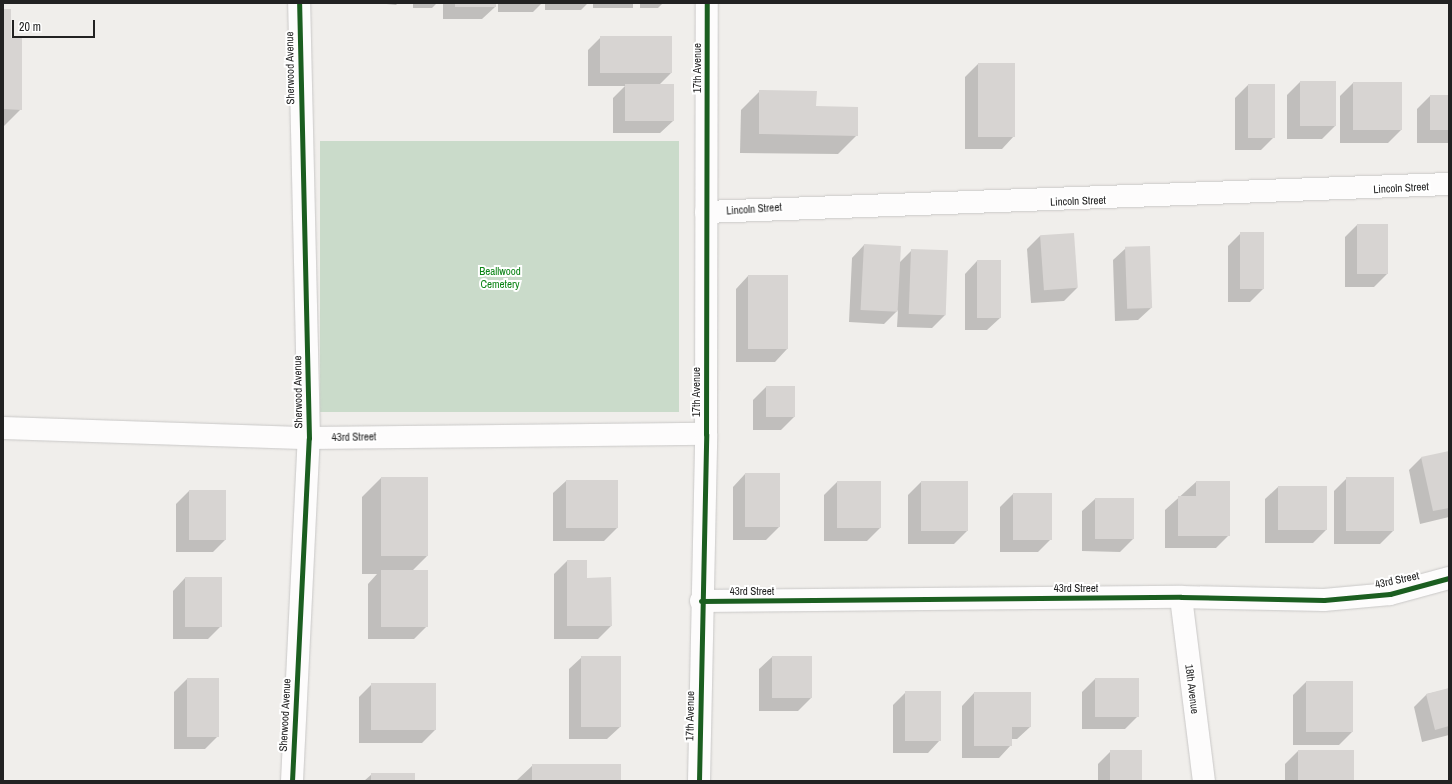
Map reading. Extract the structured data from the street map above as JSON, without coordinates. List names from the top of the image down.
{
  "streets": {
    "street": [
      "Sherwood Avenue",
      "17th Avenue",
      "Lincoln Street",
      "43rd Street",
      "18th Avenue"
    ]
  },
  "crossings": [
    ["Sherwood Avenue", "43rd Street"],
    ["17th Avenue", "Lincoln Street"],
    ["17th Avenue", "43rd Street"],
    ["43rd Street", "18th Avenue"]
  ],
  "parks": ["Beallwood Cemetery"],
  "scale_bar": "20 m"
}
